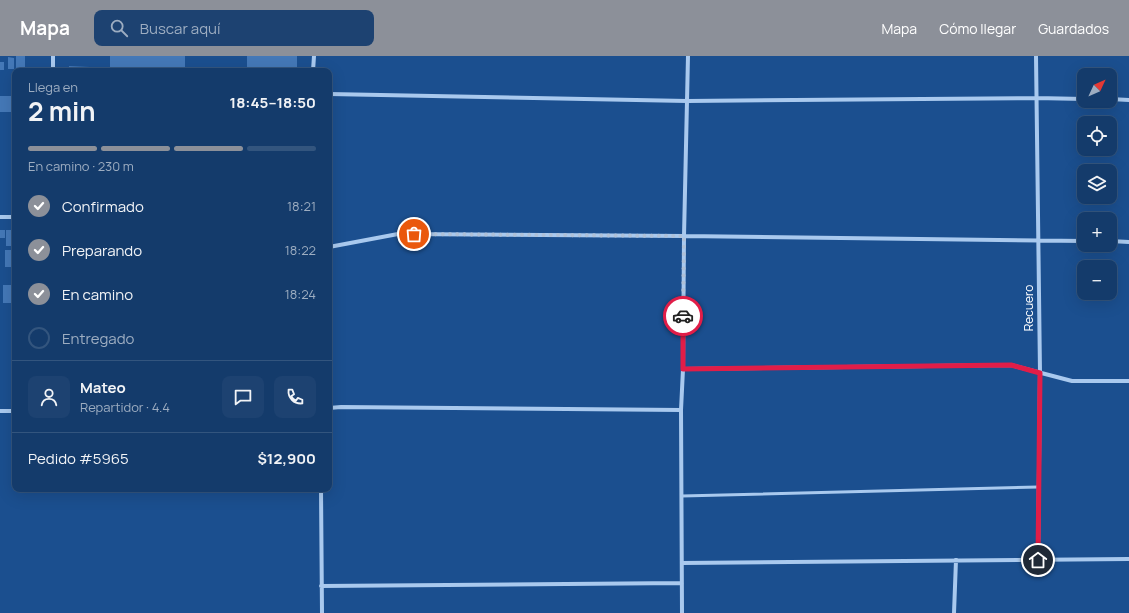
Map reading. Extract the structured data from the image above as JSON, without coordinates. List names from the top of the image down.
{
  "streets": {
    "street": ["Recuero"]
  },
  "north": "top right",
  "page": {
    "header": "Mapa",
    "search": "Buscar aquí",
    "nav": ["Mapa", "Cómo llegar", "Guardados"],
    "map_buttons": ["+", "−"],
    "heading": ["2 min", "Llega en", "18:45–18:50"],
    "panel": [
      "Mateo",
      "Repartidor · 4.4",
      "Pedido #5965",
      "$12,900"
    ],
    "bar": "En camino · 230 m",
    "list": [
      ["Confirmado", "18:21"],
      ["Preparando", "18:22"],
      ["En camino", "18:24"],
      "Entregado"
    ]
  }
}
